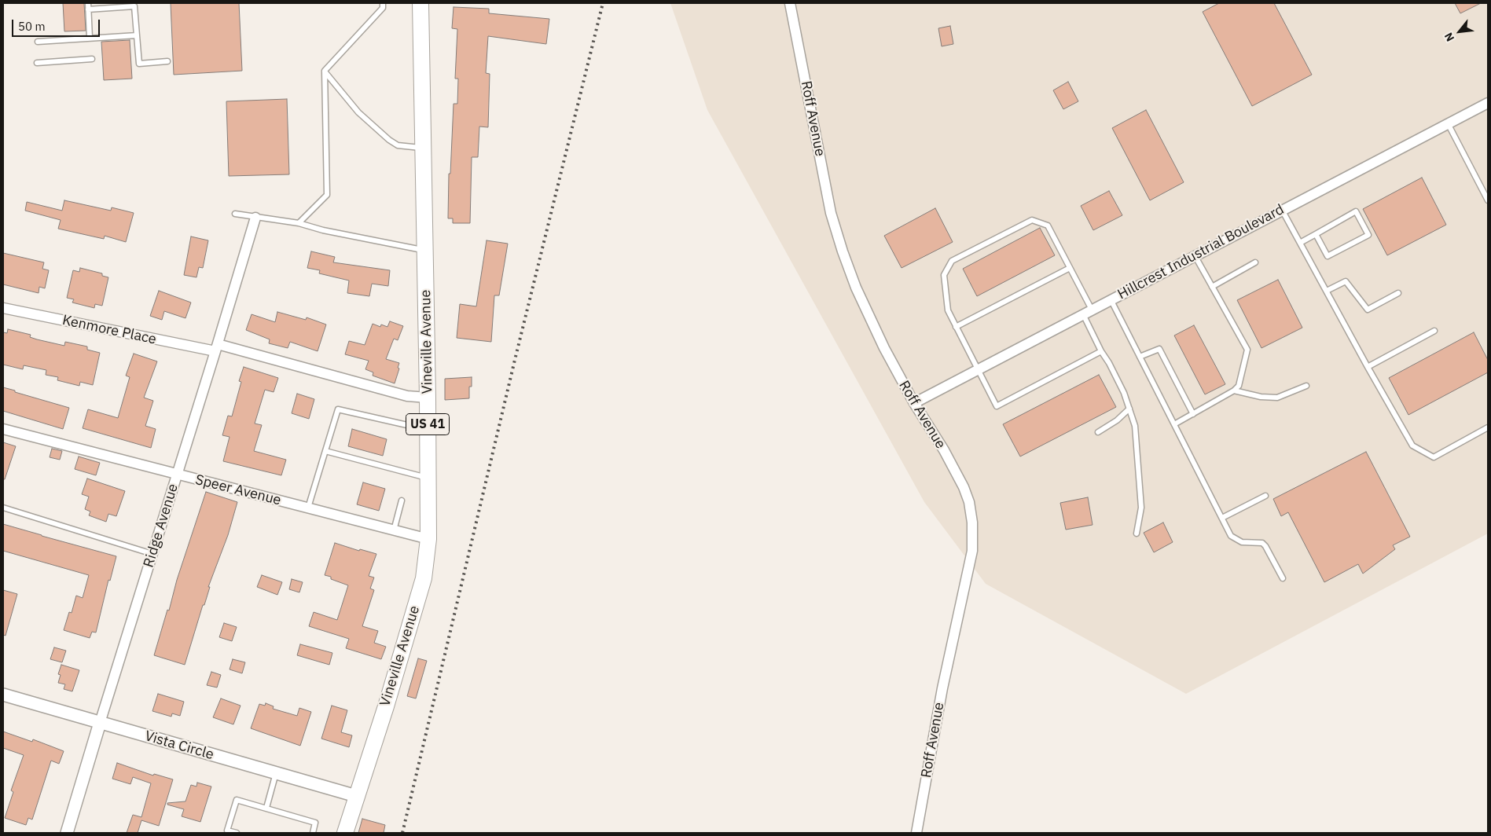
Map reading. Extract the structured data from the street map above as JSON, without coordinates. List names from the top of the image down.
{
  "streets": {
    "main road": ["Vineville Avenue", "US 41"],
    "street": [
      "Roff Avenue",
      "Hillcrest Industrial Boulevard",
      "Kenmore Place",
      "Speer Avenue",
      "Ridge Avenue",
      "Vista Circle"
    ]
  },
  "crossings": [
    ["Roff Avenue", "Hillcrest Industrial Boulevard"],
    ["Kenmore Place", "Vineville Avenue"],
    ["Kenmore Place", "Ridge Avenue"],
    ["Vineville Avenue", "Speer Avenue"],
    ["Vineville Avenue", "Vista Circle"],
    ["Speer Avenue", "Ridge Avenue"],
    ["Ridge Avenue", "Vista Circle"]
  ],
  "scale_bar": "50 m",
  "north": "bottom left"
}
